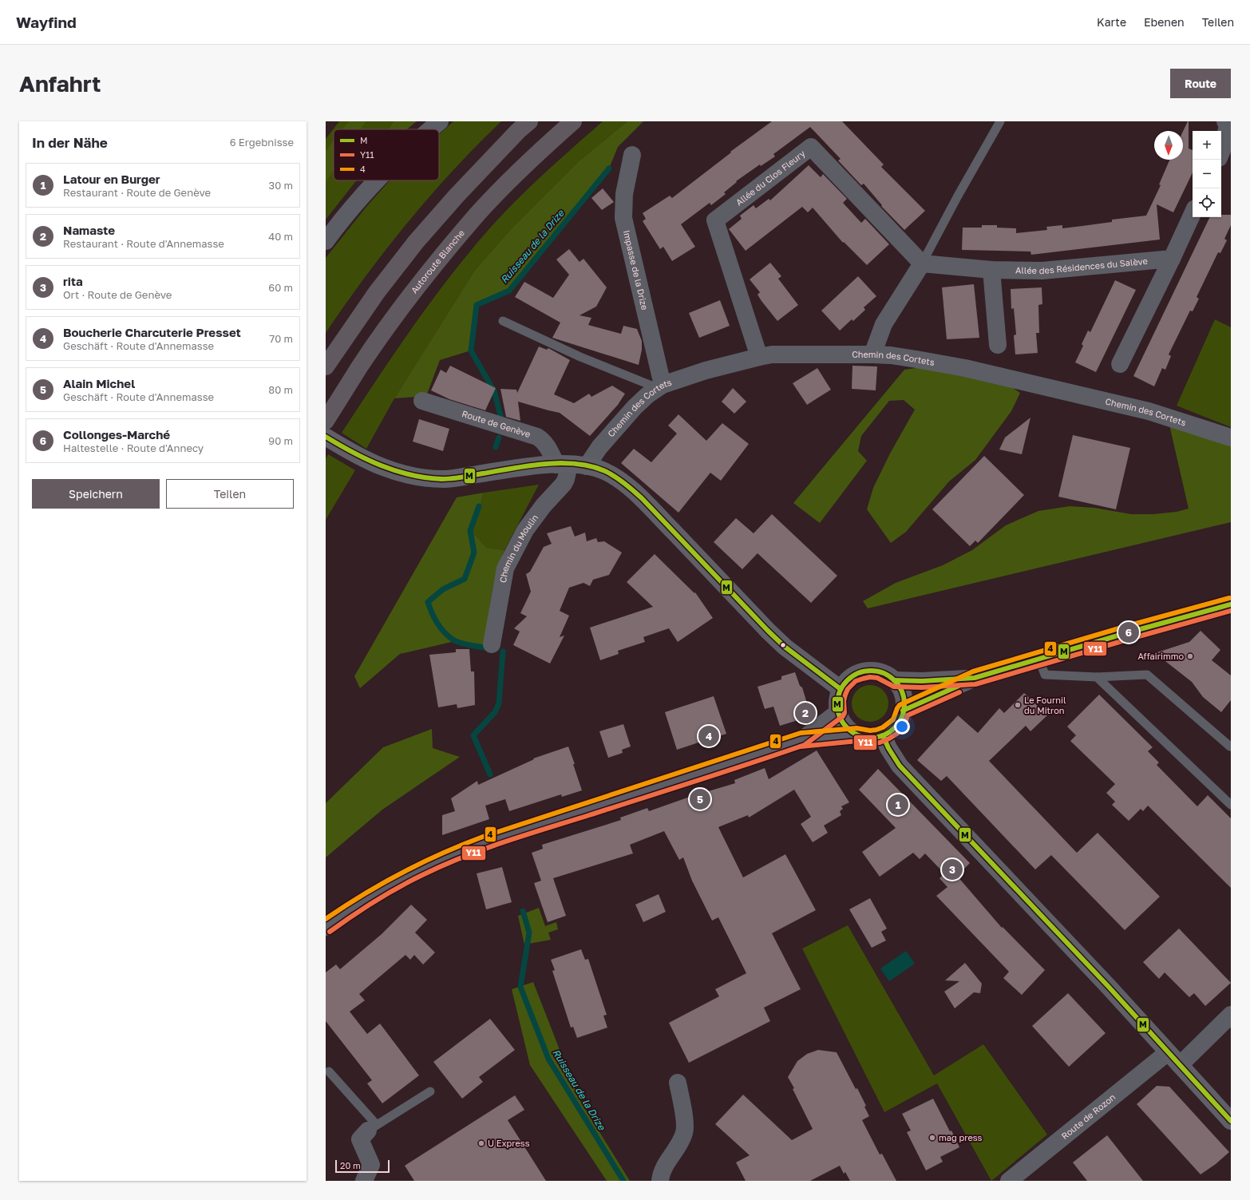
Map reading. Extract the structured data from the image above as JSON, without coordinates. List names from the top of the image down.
{
  "streets": {
    "highway": ["Autoroute Blanche"],
    "street": [
      "Allée du Clos Fleury",
      "Allée des Résidences du Salève",
      "Impasse de la Drize",
      "Chemin des Cortets",
      "Route de Genève",
      "Chemin du Moulin",
      "Route de Rozon"
    ]
  },
  "crossings": [
    ["Allée du Clos Fleury", "Allée des Résidences du Salève"],
    ["Allée du Clos Fleury", "Chemin des Cortets"],
    ["Impasse de la Drize", "Chemin des Cortets"],
    ["Route de Genève", "Chemin du Moulin"]
  ],
  "water": ["Ruisseau de la Drize"],
  "places": [
    "Affairimmo",
    "Le Fournil du Mitron",
    "mag press",
    "U Express"
  ],
  "lines": ["transit line M", "transit line 4", "transit line Y11"],
  "legend": ["M", "Y11", "4"],
  "scale_bar": "20 m",
  "north": "bottom",
  "page": {
    "header": "Wayfind",
    "nav": ["Karte", "Ebenen", "Teilen"],
    "buttons": [
      "Route",
      ["Speichern", "Teilen"]
    ],
    "title": "Anfahrt",
    "heading": ["In der Nähe", "6 Ergebnisse"],
    "map_buttons": ["+", "−"],
    "list": [
      {
        "mark": "1",
        "name": "Latour en Burger",
        "note": "Restaurant · Route de Genève",
        "value": "30 m"
      },
      {
        "mark": "2",
        "name": "Namaste",
        "note": "Restaurant · Route d'Annemasse",
        "value": "40 m"
      },
      {
        "mark": "3",
        "name": "rita",
        "note": "Ort · Route de Genève",
        "value": "60 m"
      },
      {
        "mark": "4",
        "name": "Boucherie Charcuterie Presset",
        "note": "Geschäft · Route d'Annemasse",
        "value": "70 m"
      },
      {
        "mark": "5",
        "name": "Alain Michel",
        "note": "Geschäft · Route d'Annemasse",
        "value": "80 m"
      },
      {
        "mark": "6",
        "name": "Collonges-Marché",
        "note": "Haltestelle · Route d'Annecy",
        "value": "90 m"
      }
    ],
    "pins": [
      "6",
      "2",
      "4",
      "5",
      "1",
      "3"
    ],
    "scale": "20 m"
  }
}
